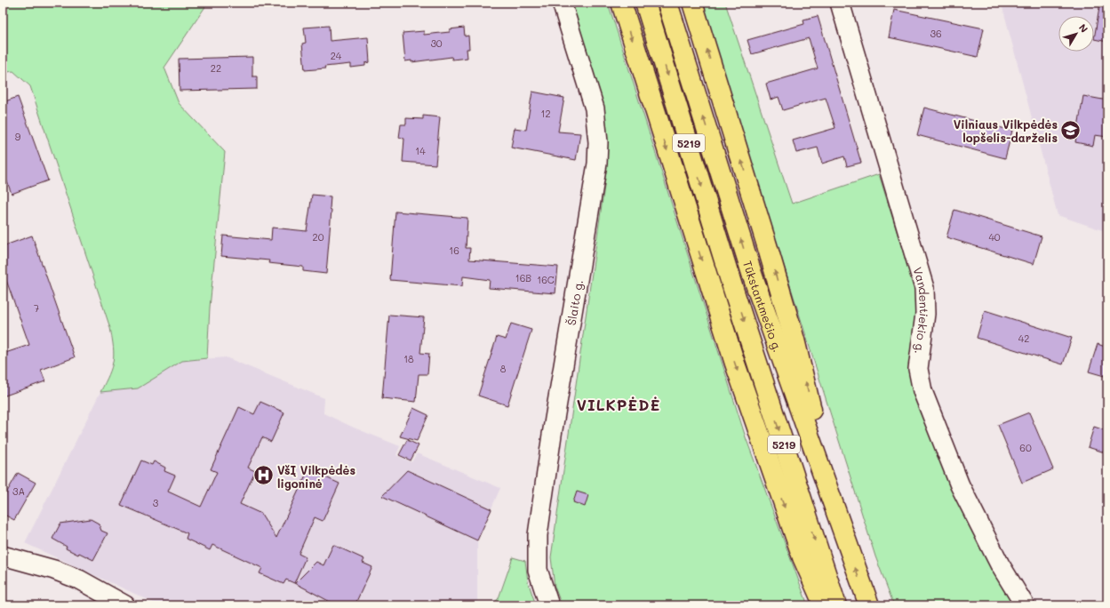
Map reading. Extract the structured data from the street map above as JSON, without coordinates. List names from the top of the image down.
{
  "streets": {
    "highway": ["5219", "Tūkstantmečio g."],
    "street": ["Šlaito g.", "Vandentiekio g."]
  },
  "districts": ["VILKPĖDĖ"],
  "places": {
    "school or university": ["Vilniaus Vilkpėdės lopšelis-darželis"],
    "hospital": ["VšĮ Vilkpėdės ligoninė"]
  },
  "house_numbers": [
    "36",
    "30",
    "24",
    "22",
    "12",
    "9",
    "14",
    "20",
    "40",
    "16",
    "16B",
    "16C",
    "7",
    "42",
    "18",
    "8",
    "60",
    "3A",
    "3"
  ],
  "north": "top right"
}
